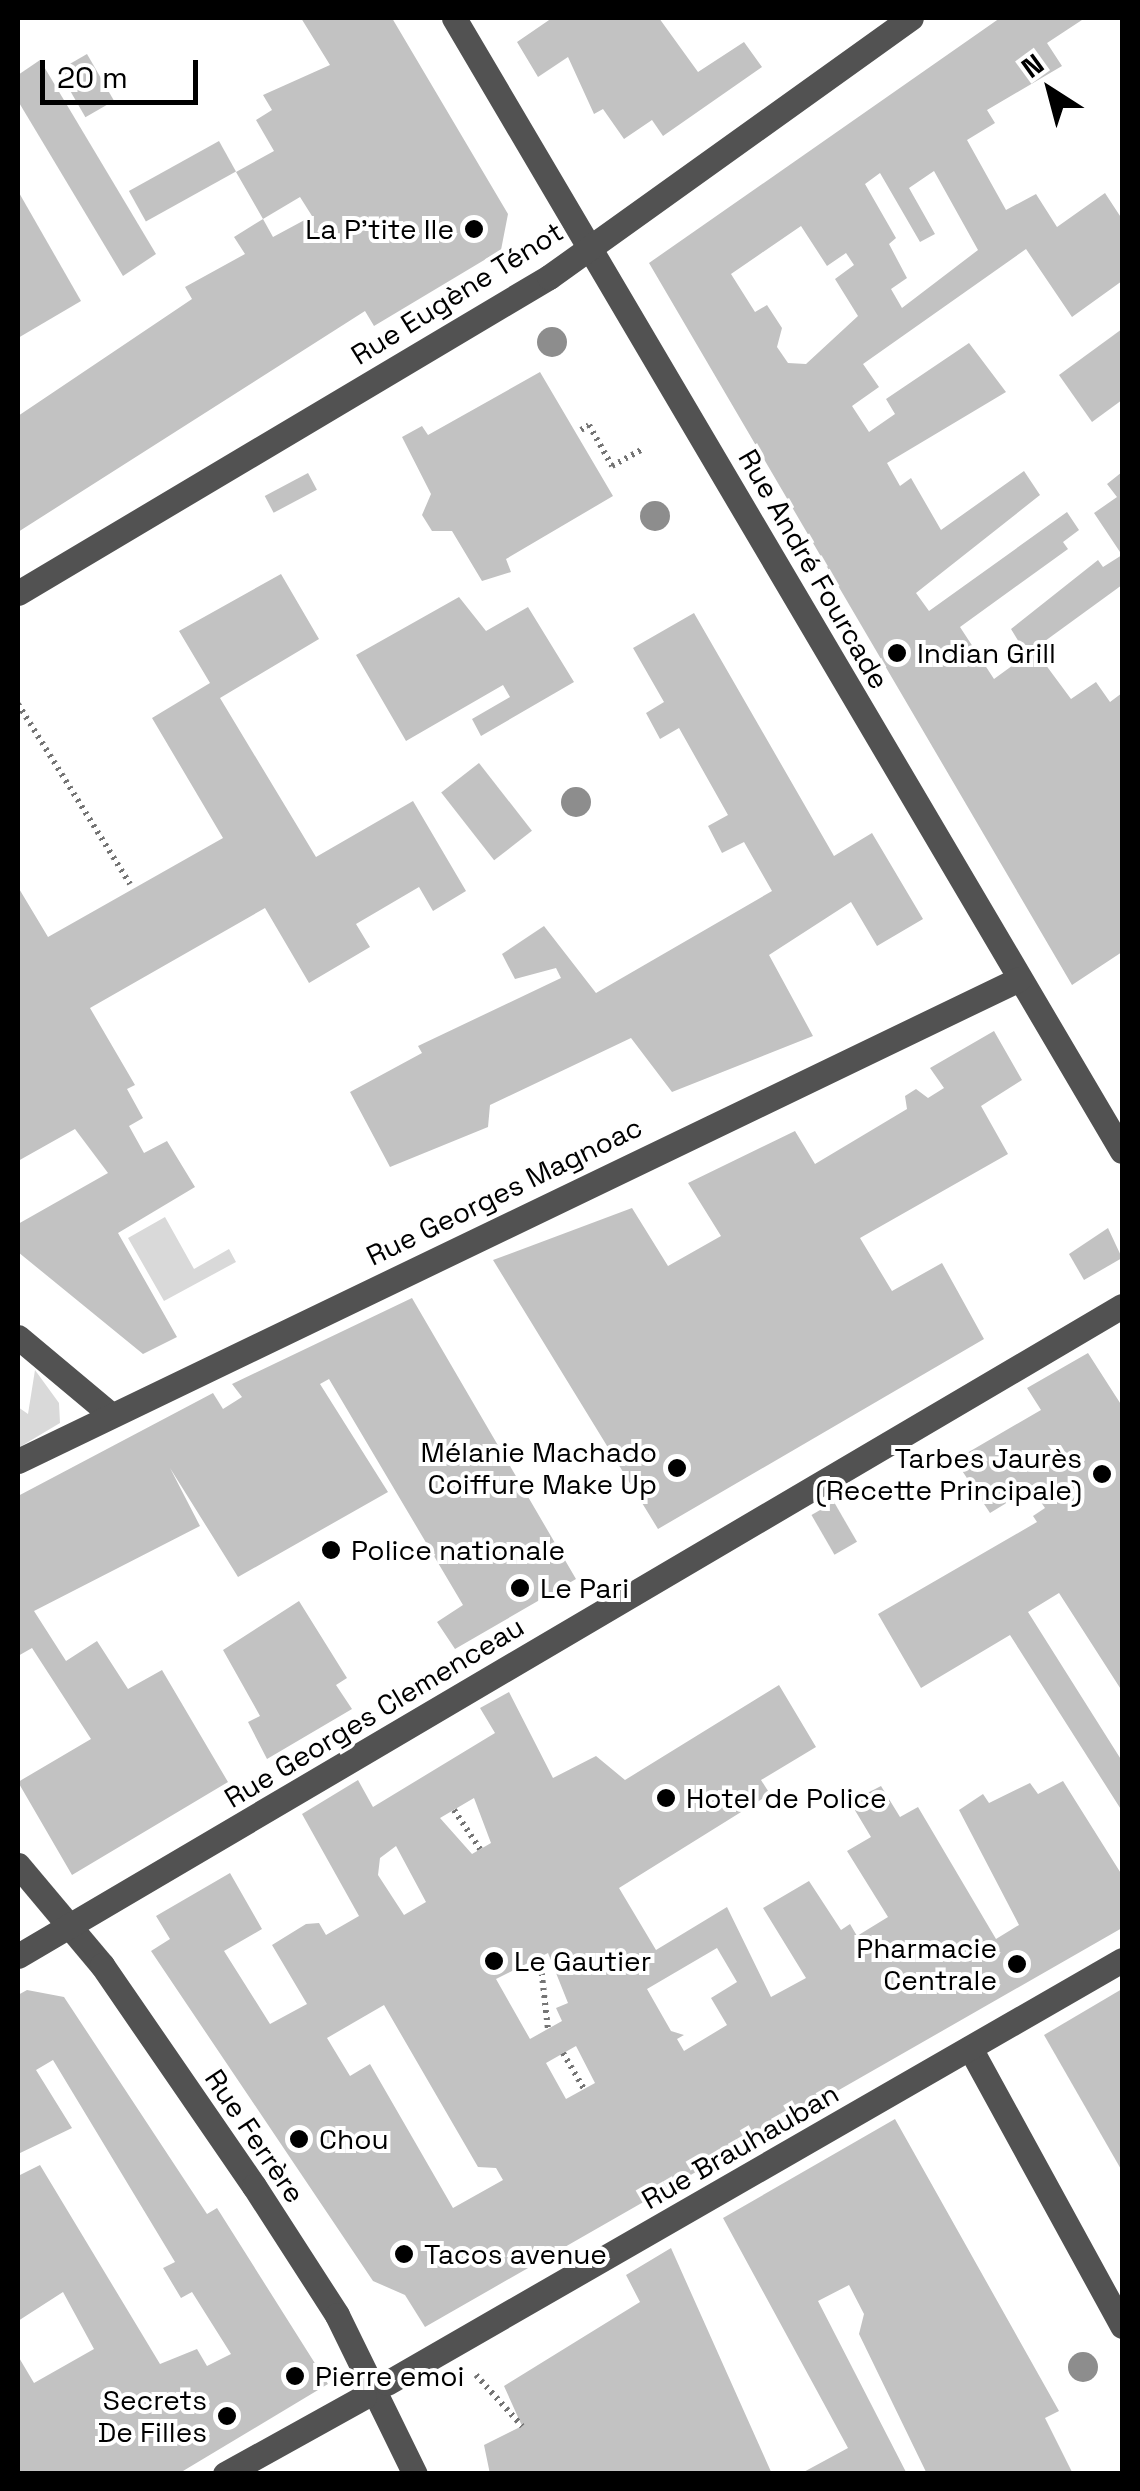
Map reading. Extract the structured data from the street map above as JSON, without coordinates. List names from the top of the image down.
{
  "streets": {
    "street": [
      "Rue Eugène Ténot",
      "Rue André Fourcade",
      "Rue Georges Magnoac",
      "Rue Georges Clemenceau",
      "Rue Ferrère",
      "Rue Brauhauban"
    ]
  },
  "crossings": [
    ["Rue Eugène Ténot", "Rue André Fourcade"],
    ["Rue André Fourcade", "Rue Georges Magnoac"],
    ["Rue Georges Clemenceau", "Rue Ferrère"],
    ["Rue Ferrère", "Rue Brauhauban"]
  ],
  "places": [
    "La P'tite Ile",
    "Indian Grill",
    "Mélanie Machado Coiffure Make Up",
    "Tarbes Jaurès (Recette Principale)",
    "Police nationale",
    "Le Pari",
    "Hotel de Police",
    "Le Gautier",
    "Pharmacie Centrale",
    "Chou",
    "Tacos avenue",
    "Pierre emoi",
    "Secrets De Filles"
  ],
  "scale_bar": "20 m",
  "north": "top left"
}
